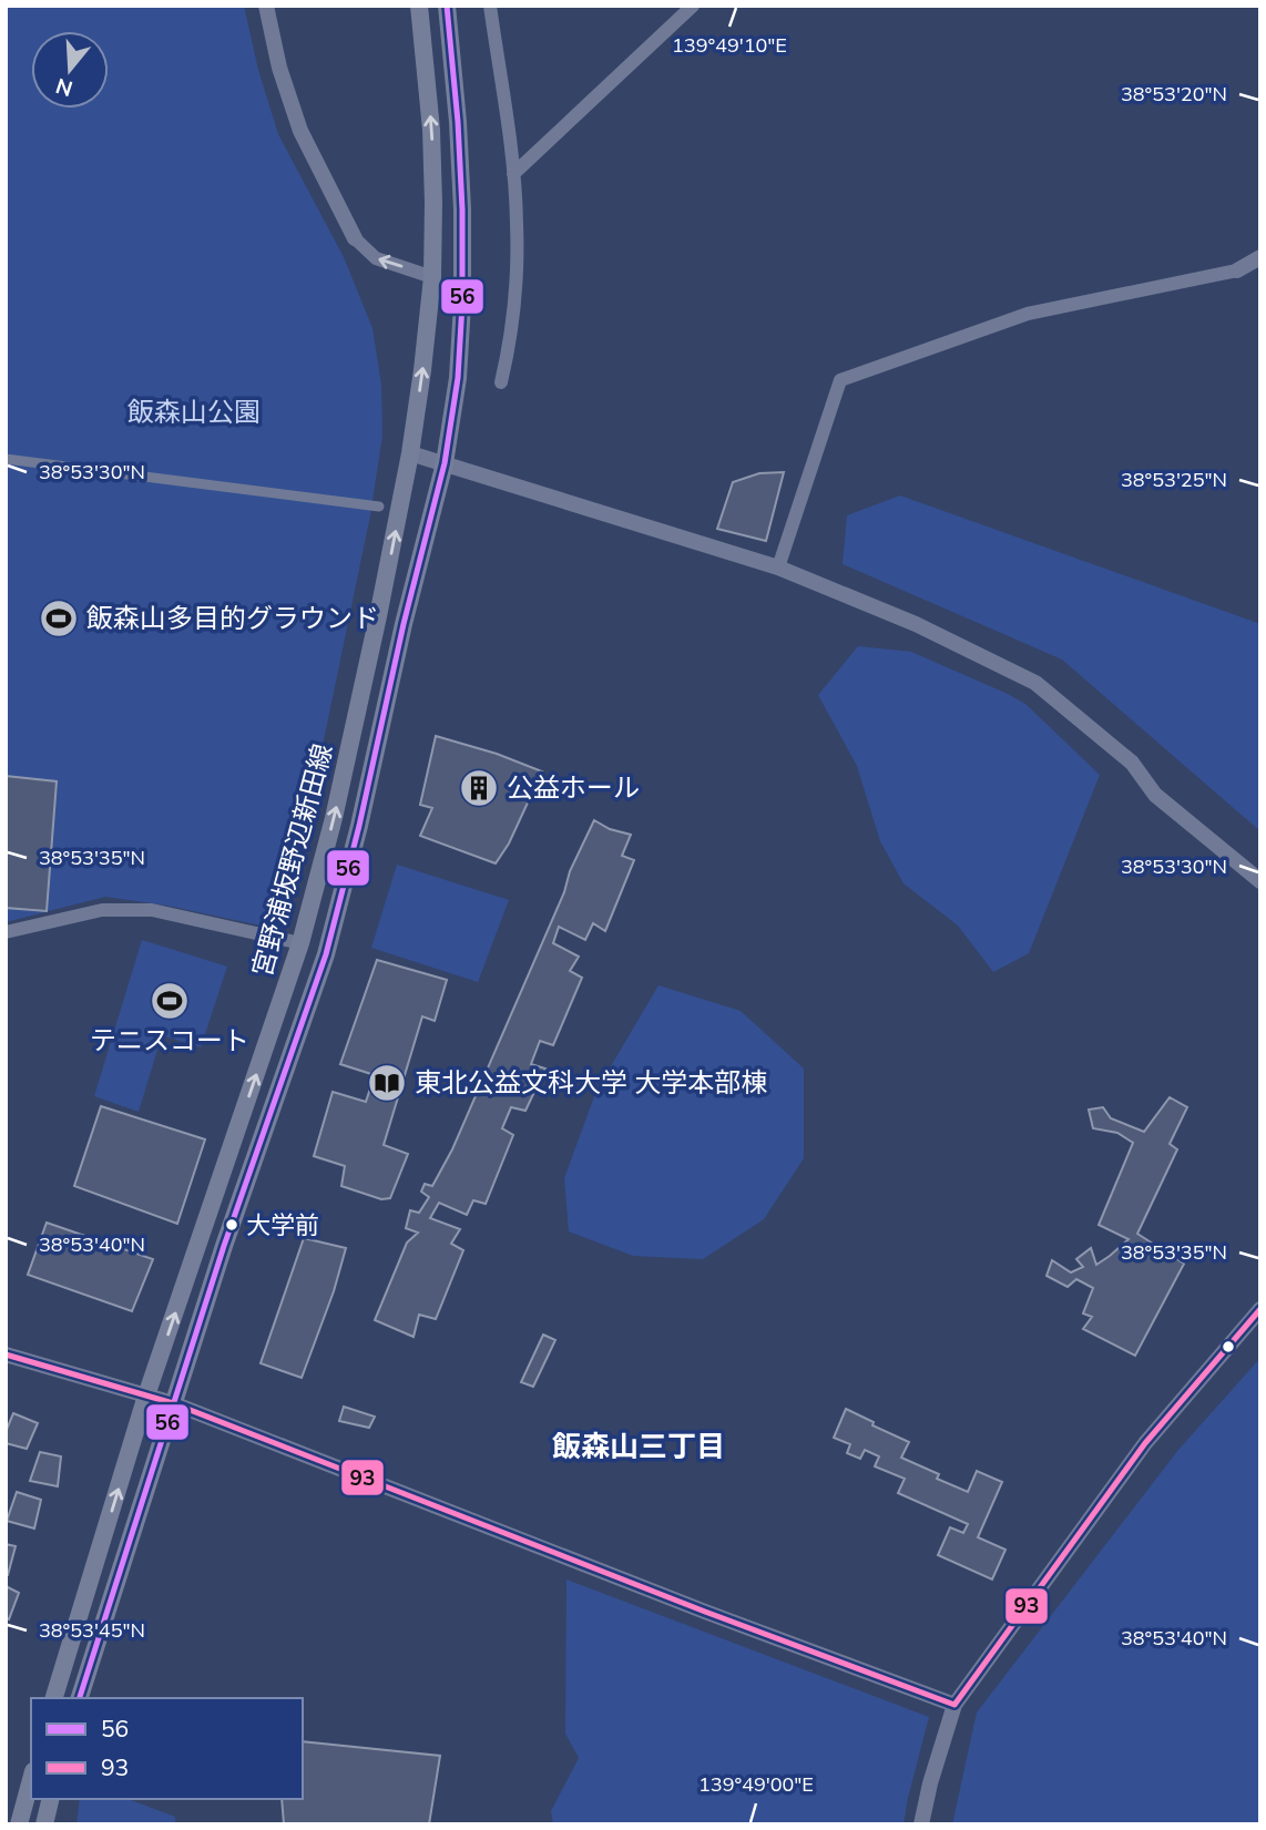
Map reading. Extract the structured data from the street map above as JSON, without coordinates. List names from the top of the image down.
{
  "streets": {
    "main road": ["宮野浦坂野辺新田線"]
  },
  "districts": ["飯森山三丁目"],
  "parks": ["飯森山公園"],
  "places": {
    "sports": ["飯森山多目的グラウンド", "テニスコート"],
    "building": ["公益ホール"],
    "library": ["東北公益文科大学 大学本部棟"],
    "other": ["大学前"]
  },
  "lines": ["transit line 56", "transit line 93"],
  "legend": ["56", "93"],
  "north": "bottom",
  "coordinates": [
    "139°49'10\"E",
    "38°53'20\"N",
    "38°53'30\"N",
    "38°53'25\"N",
    "38°53'35\"N",
    "38°53'40\"N",
    "38°53'45\"N",
    "139°49'00\"E"
  ]
}
